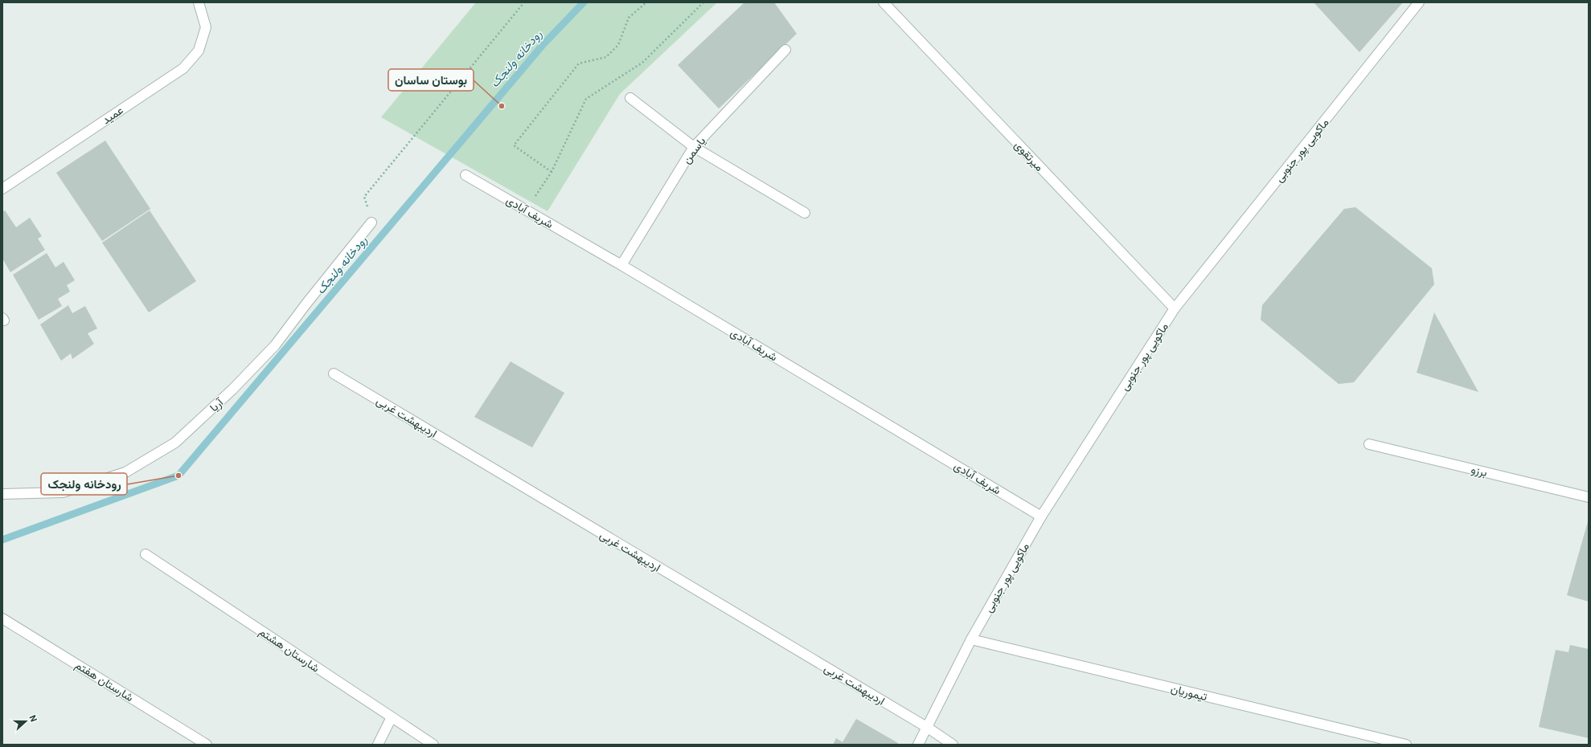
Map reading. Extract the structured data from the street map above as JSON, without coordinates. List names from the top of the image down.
{
  "streets": {
    "street": [
      "عمید",
      "یاسمن",
      "ماکویی‌ پور جنوبی",
      "میرتقوی",
      "شریف آبادی",
      "آریا",
      "اردیبهشت غربی",
      "برزو",
      "شارستان هشتم",
      "شارستان هفتم",
      "تیموریان"
    ]
  },
  "crossings": [
    ["یاسمن", "شریف آبادی"],
    ["ماکویی‌ پور جنوبی", "میرتقوی"],
    ["ماکویی‌ پور جنوبی", "شریف آبادی"],
    ["ماکویی‌ پور جنوبی", "اردیبهشت غربی"],
    ["ماکویی‌ پور جنوبی", "تیموریان"]
  ],
  "water": ["رودخانه ولنجک"],
  "places": ["بوستان ساسان", "رودخانه ولنجک"],
  "north": "right"
}
